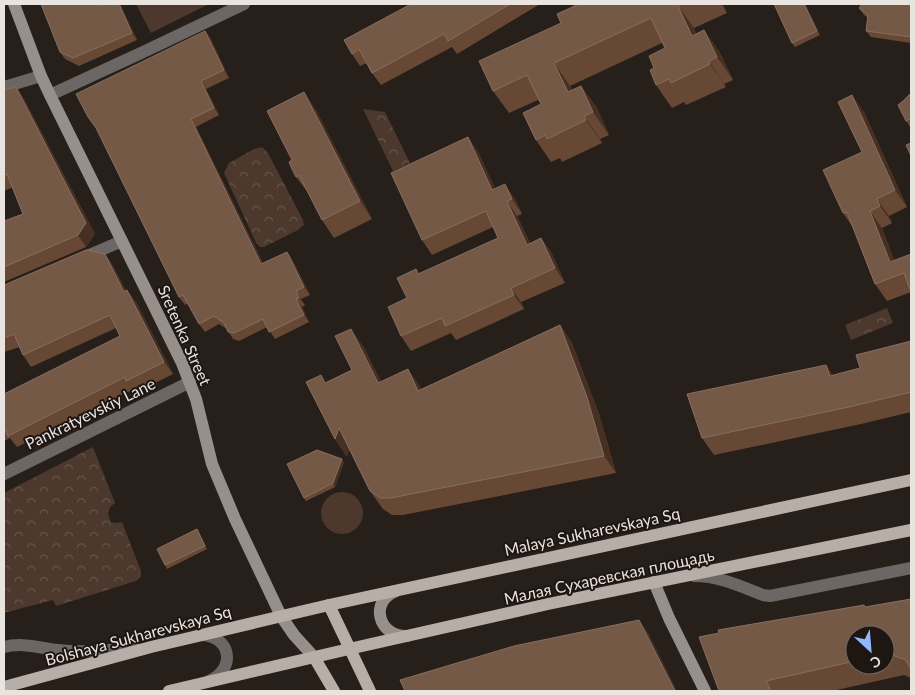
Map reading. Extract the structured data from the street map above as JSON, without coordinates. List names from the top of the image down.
{
  "streets": {
    "main road": [
      "Sretenka Street",
      "Malaya Sukharevskaya Sq",
      "Малая Сухаревская площадь",
      "Bolshaya Sukharevskaya Sq"
    ],
    "street": ["Pankratyevskiy Lane"]
  },
  "crossings": [
    ["Sretenka Street", "Pankratyevskiy Lane"],
    ["Sretenka Street", "Malaya Sukharevskaya Sq"],
    ["Sretenka Street", "Малая Сухаревская площадь"],
    ["Sretenka Street", "Bolshaya Sukharevskaya Sq"],
    ["Malaya Sukharevskaya Sq", "Bolshaya Sukharevskaya Sq"]
  ],
  "north": "bottom right"
}
